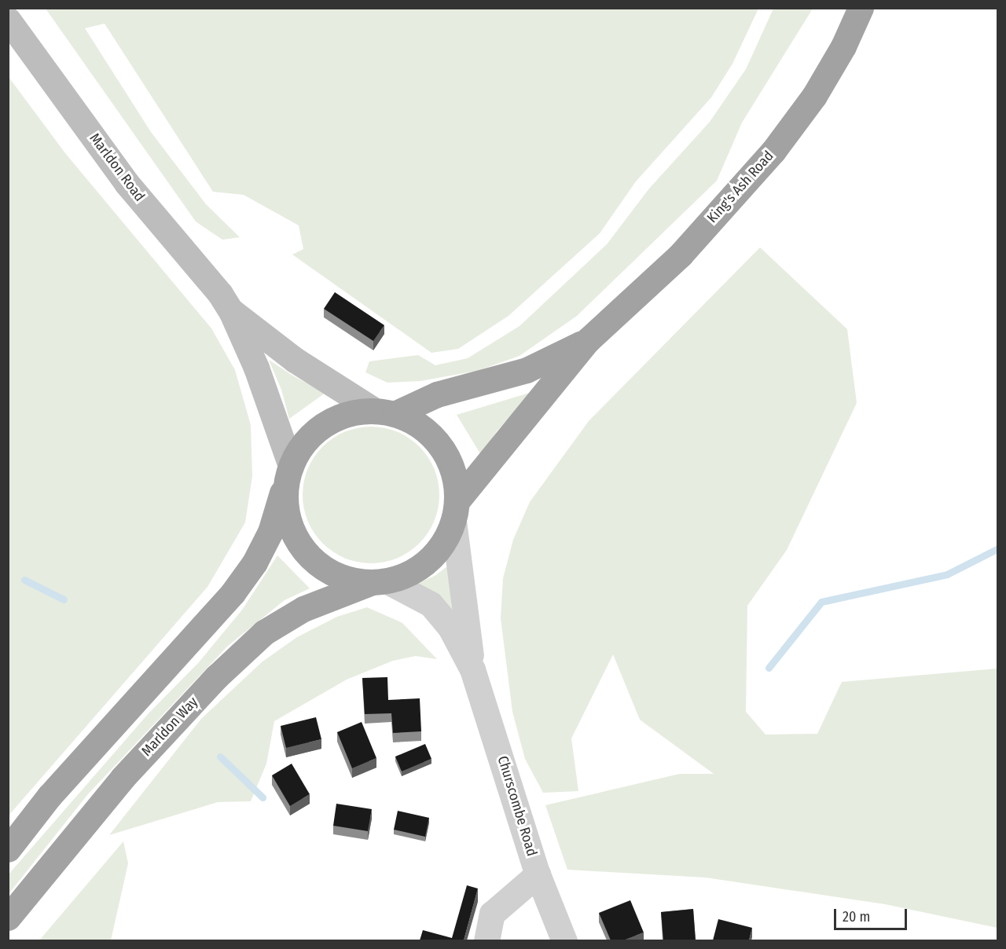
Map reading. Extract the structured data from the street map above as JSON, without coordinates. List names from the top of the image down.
{
  "streets": {
    "highway": ["King's Ash Road", "Marldon Way"],
    "main road": ["Marldon Road"],
    "street": ["Churscombe Road"]
  },
  "crossings": [
    ["Marldon Road", "King's Ash Road"],
    ["King's Ash Road", "Marldon Way"],
    ["King's Ash Road", "Churscombe Road"],
    ["Marldon Way", "Churscombe Road"]
  ],
  "scale_bar": "20 m"
}
